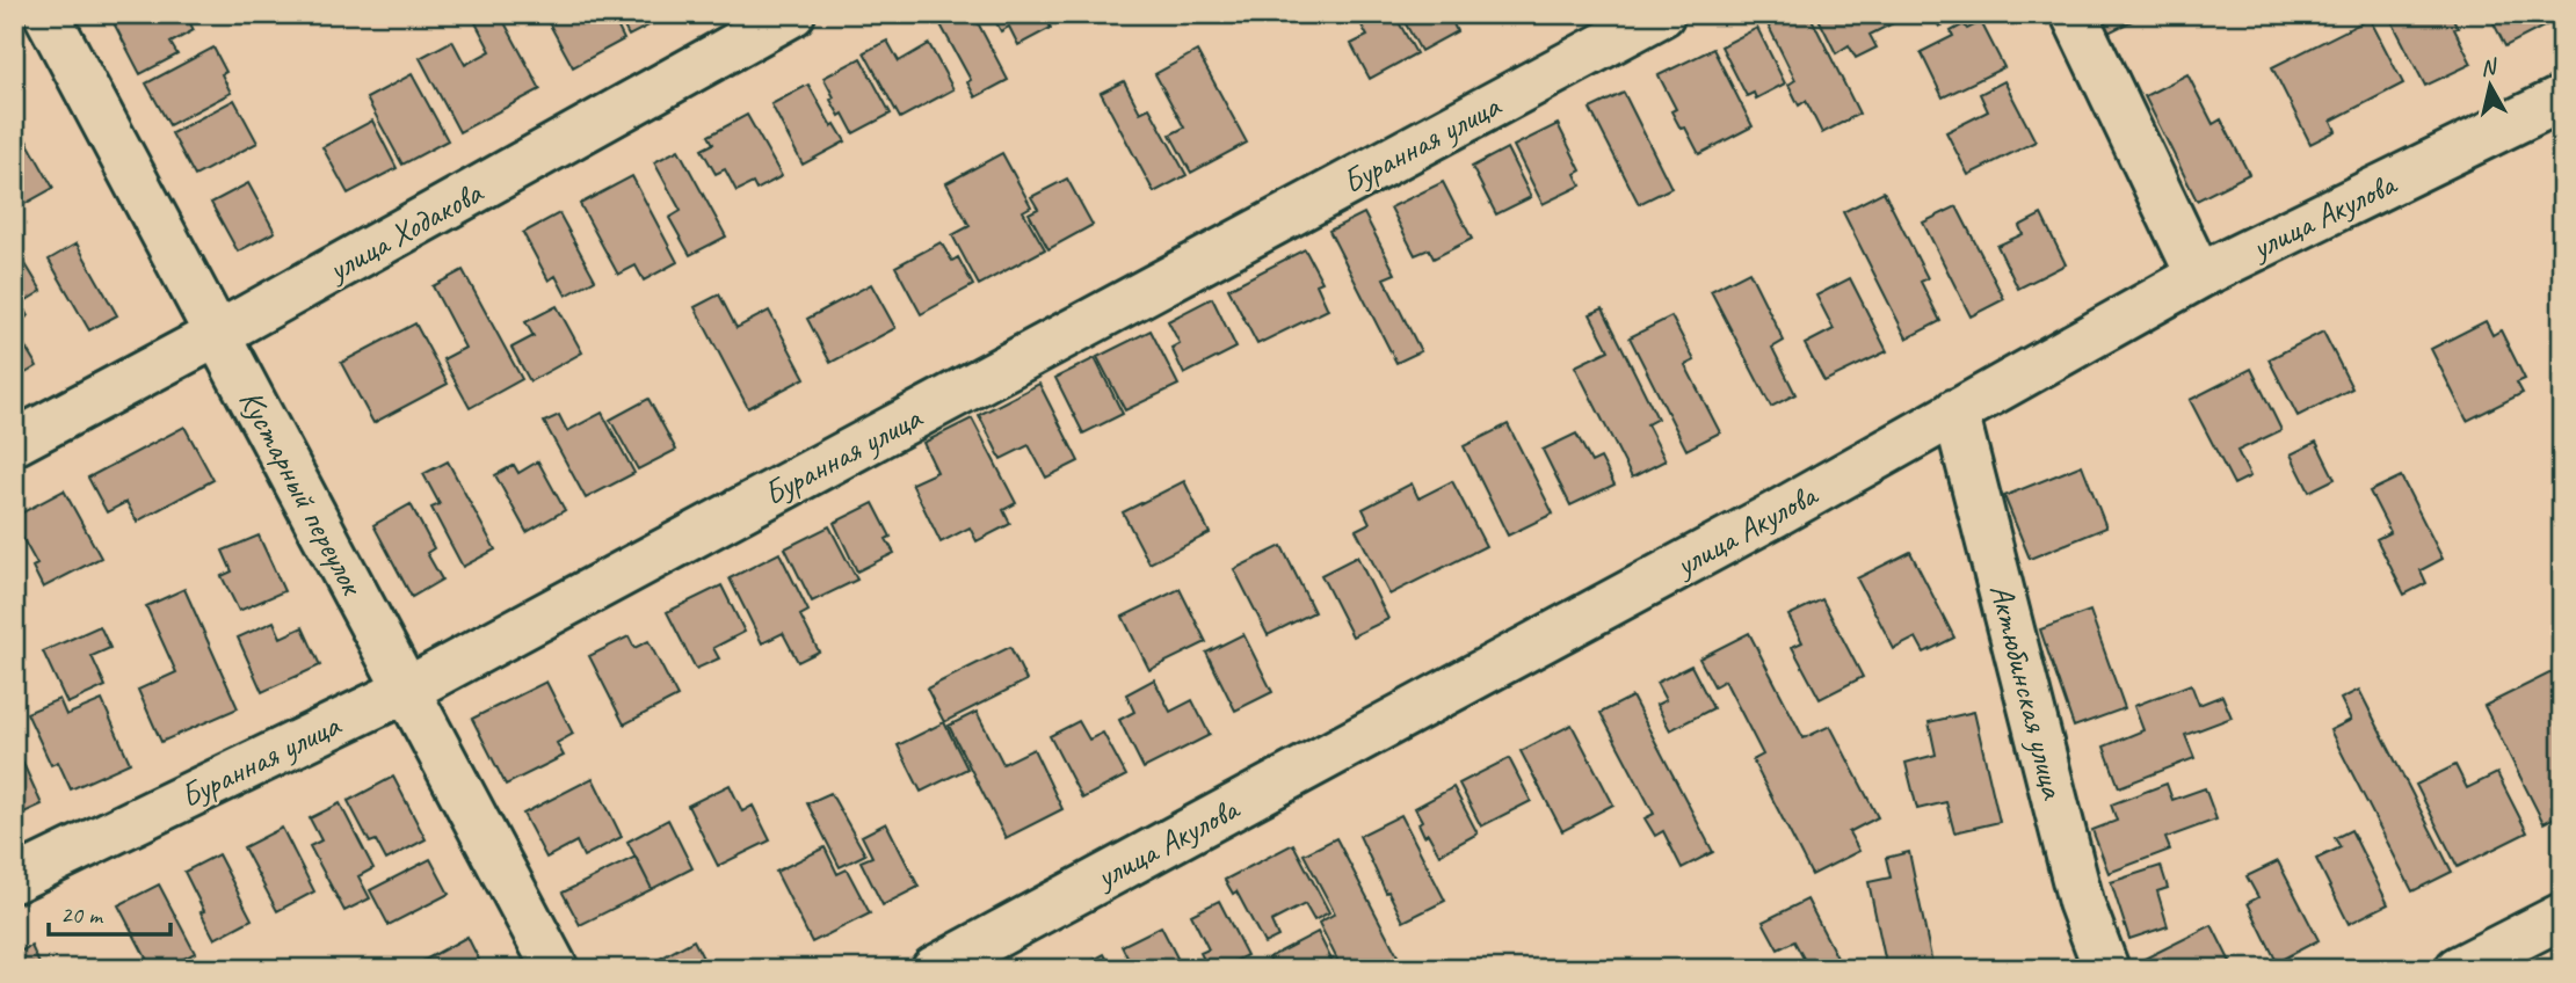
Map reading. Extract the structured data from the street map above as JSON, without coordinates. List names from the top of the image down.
{
  "streets": {
    "street": [
      "Буранная улица",
      "улица Акулова",
      "улица Ходакова",
      "Кустарный переулок",
      "Актюбинская улица"
    ]
  },
  "crossings": [
    ["Буранная улица", "Кустарный переулок"],
    ["улица Акулова", "Актюбинская улица"],
    ["улица Ходакова", "Кустарный переулок"]
  ],
  "scale_bar": "20 m",
  "north": "top"
}
